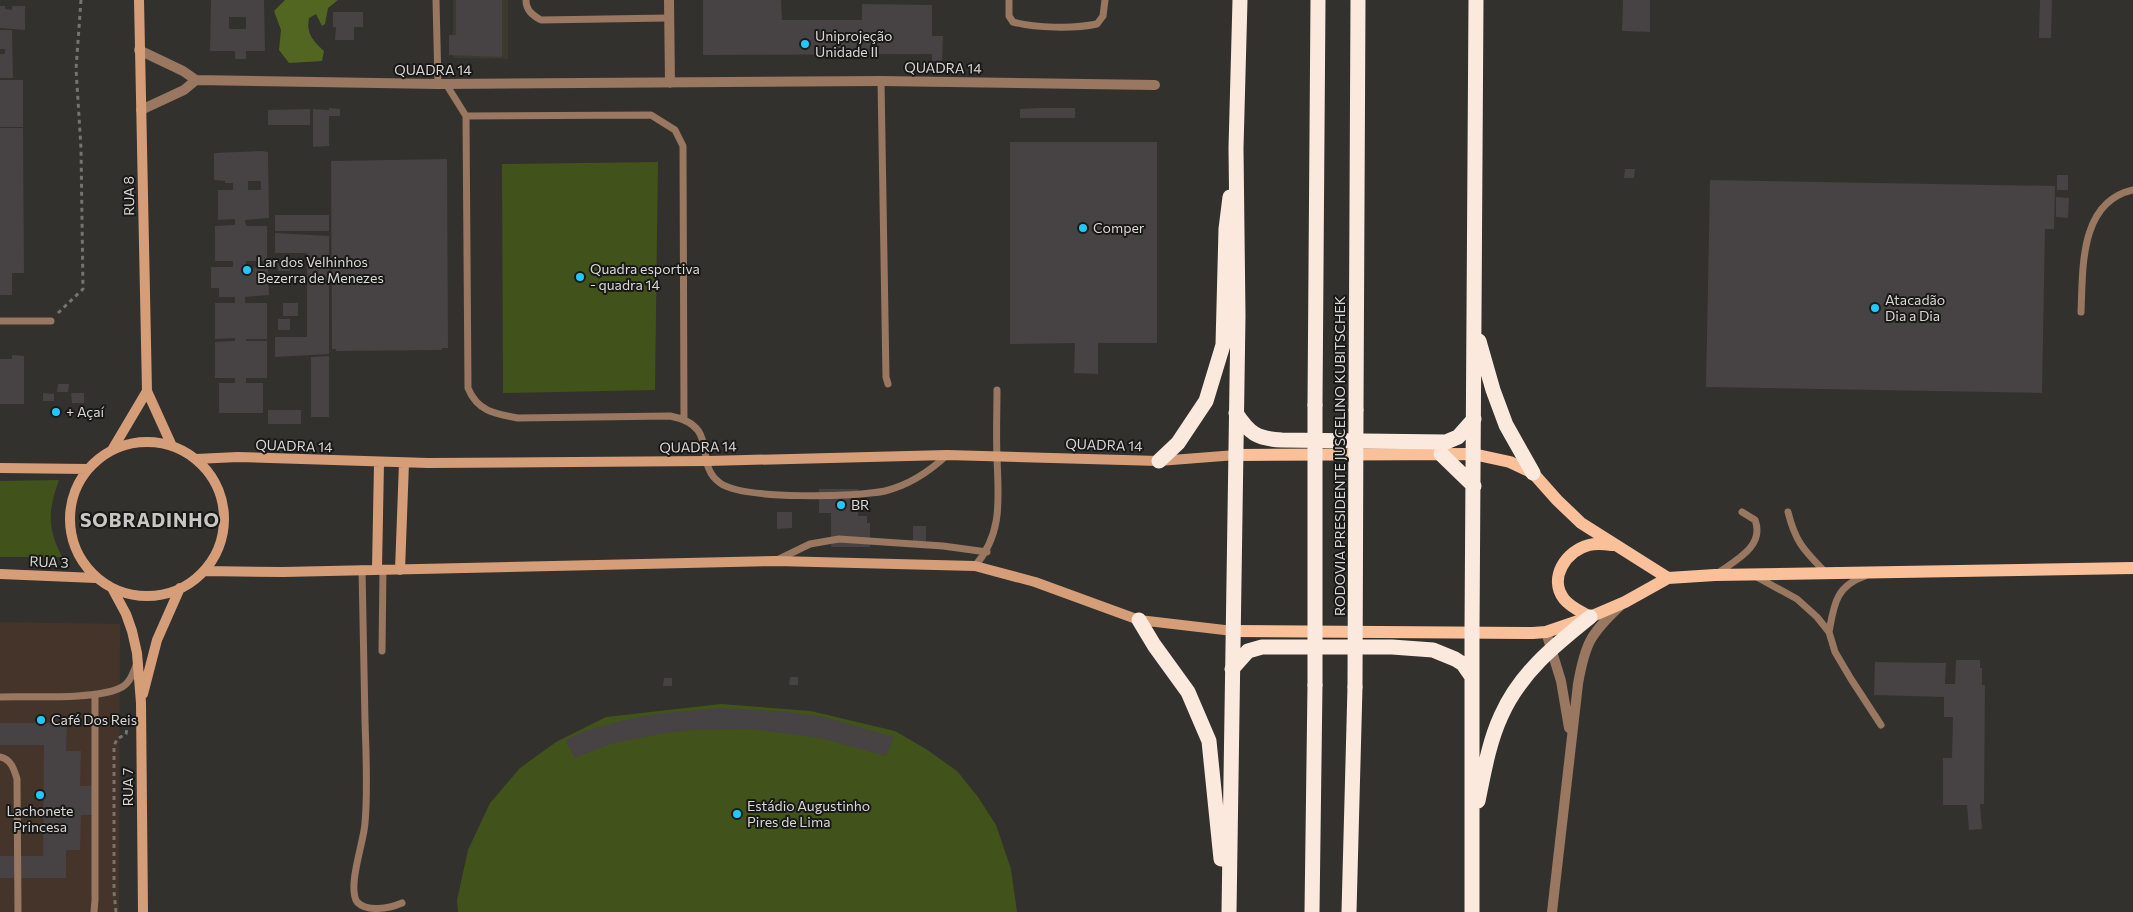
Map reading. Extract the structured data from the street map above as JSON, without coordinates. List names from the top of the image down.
{
  "streets": {
    "highway": ["RODOVIA PRESIDENTE JUSCELINO KUBITSCHEK"],
    "main road": [
      "QUADRA 14",
      "RUA 8",
      "RUA 3",
      "RUA 7"
    ]
  },
  "crossings": [
    ["QUADRA 14", "RUA 8"],
    ["QUADRA 14", "RUA 3"],
    ["QUADRA 14", "RUA 7"],
    ["RUA 8", "RUA 3"],
    ["RUA 8", "RUA 7"],
    ["RUA 3", "RUA 7"]
  ],
  "districts": ["SOBRADINHO"],
  "places": [
    "Uniprojeção Unidade II",
    "Comper",
    "Lar dos Velhinhos Bezerra de Menezes",
    "Quadra esportiva - quadra 14",
    "Atacadão Dia a Dia",
    "+ Açaí",
    "BR",
    "Café Dos Reis",
    "Lachonete Princesa",
    "Estádio Augustinho Pires de Lima"
  ]
}
